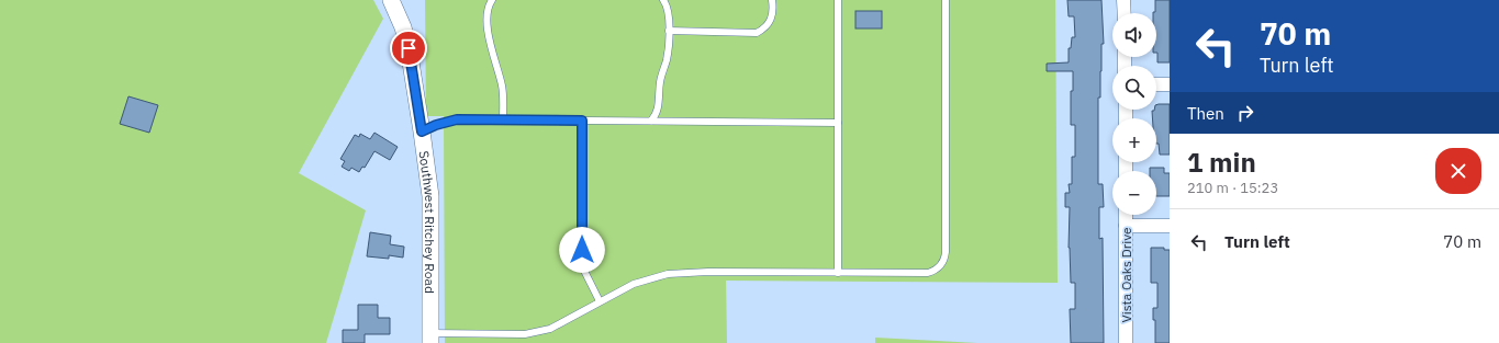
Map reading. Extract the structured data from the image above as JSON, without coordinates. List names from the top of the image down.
{
  "streets": {
    "street": ["Southwest Ritchey Road", "Vista Oaks Drive"]
  },
  "page": {
    "turn": ["70 m", "Turn left"],
    "map_buttons": ["+", "−"],
    "then": "Then",
    "heading": ["1 min", "210 m · 15:23"],
    "list": [
      {
        "name": "Turn left",
        "value": "70 m"
      }
    ]
  }
}
